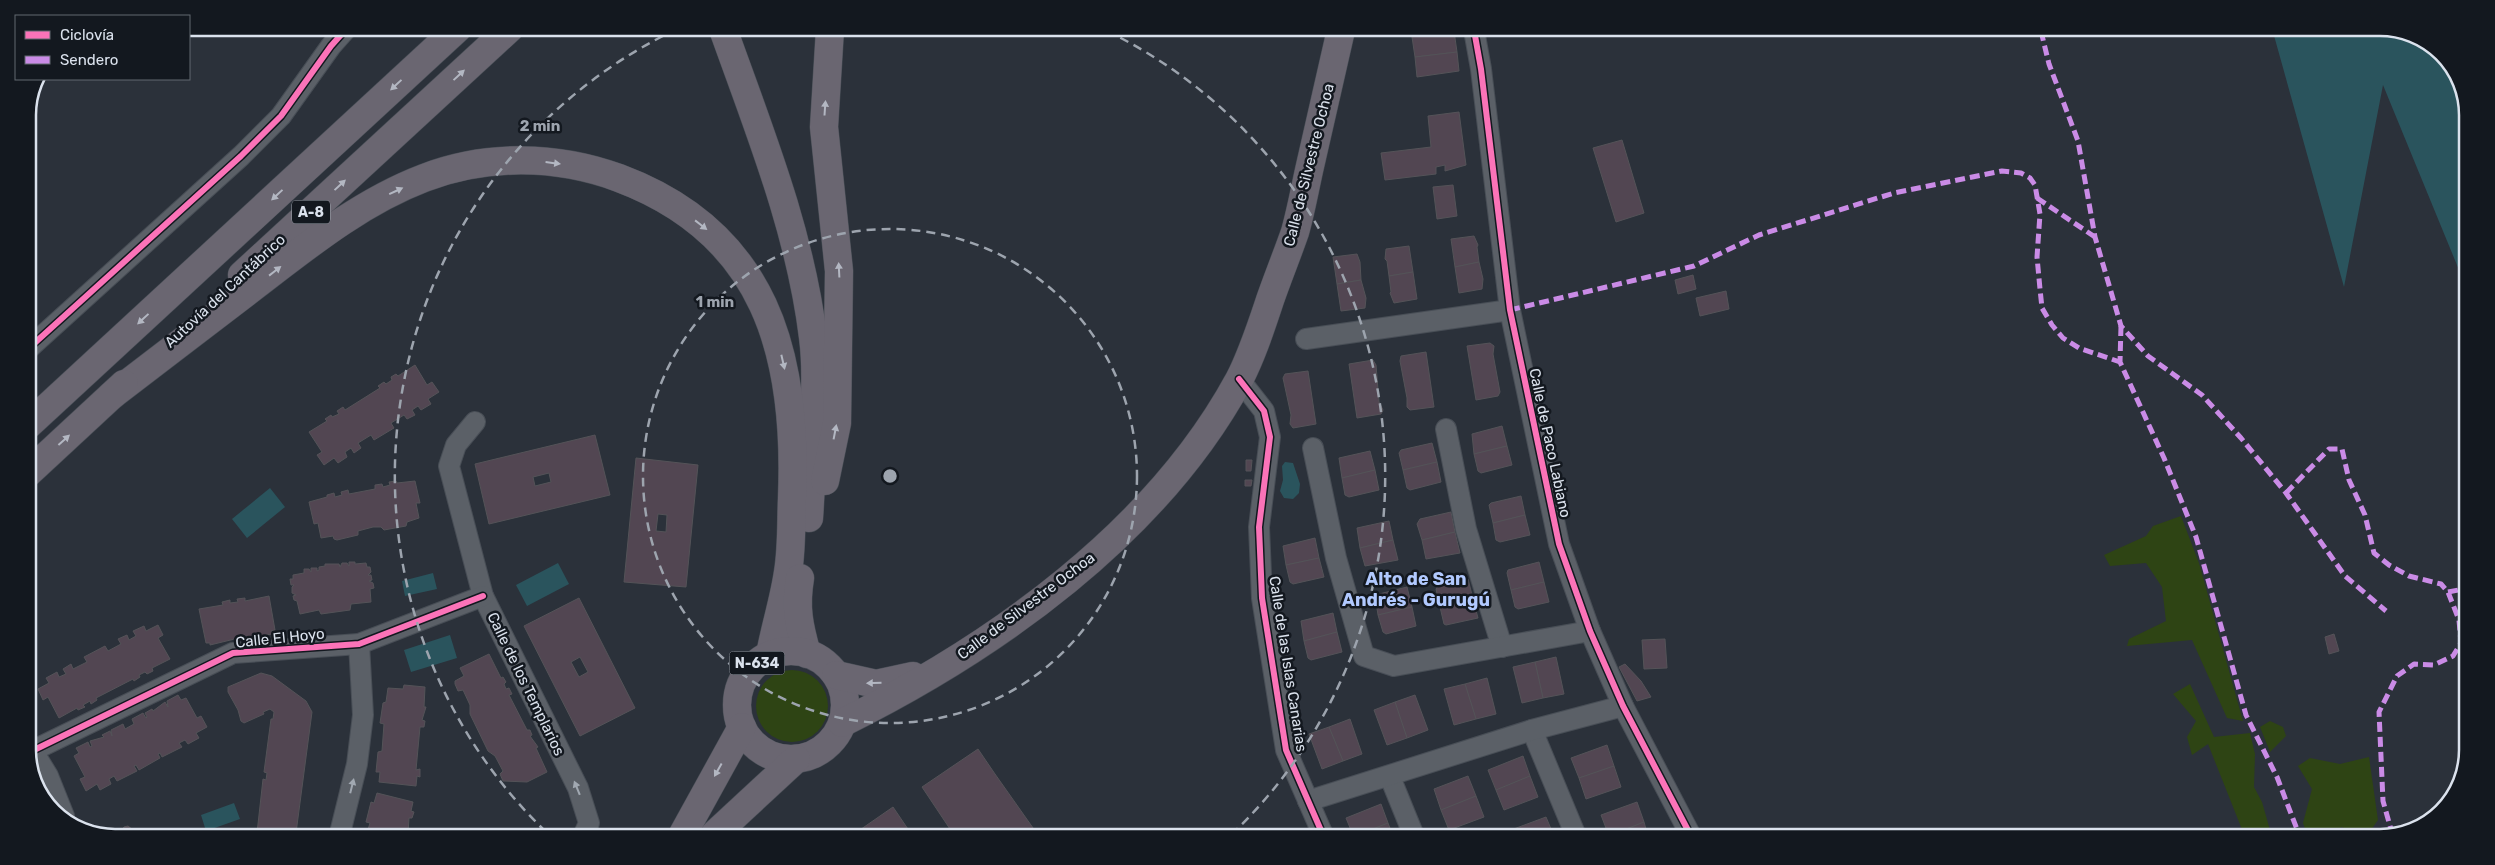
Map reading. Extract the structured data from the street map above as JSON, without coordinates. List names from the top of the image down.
{
  "streets": {
    "highway": [
      "Calle de Silvestre Ochoa",
      "A-8",
      "Autovía del Cantábrico",
      "N-634"
    ],
    "street": [
      "Calle de Paco Labiano",
      "Calle El Hoyo",
      "Calle de las Islas Canarias",
      "Calle de los Templarios"
    ]
  },
  "crossings": [
    ["Calle de Silvestre Ochoa", "N-634"],
    ["Calle de Silvestre Ochoa", "Calle de las Islas Canarias"],
    ["Calle El Hoyo", "Calle de los Templarios"]
  ],
  "one_way": ["Calle de los Templarios"],
  "districts": ["Alto de San Andrés - Gurugú"],
  "legend": ["Ciclovía", "Sendero"],
  "rings": ["2 min", "1 min"]
}
